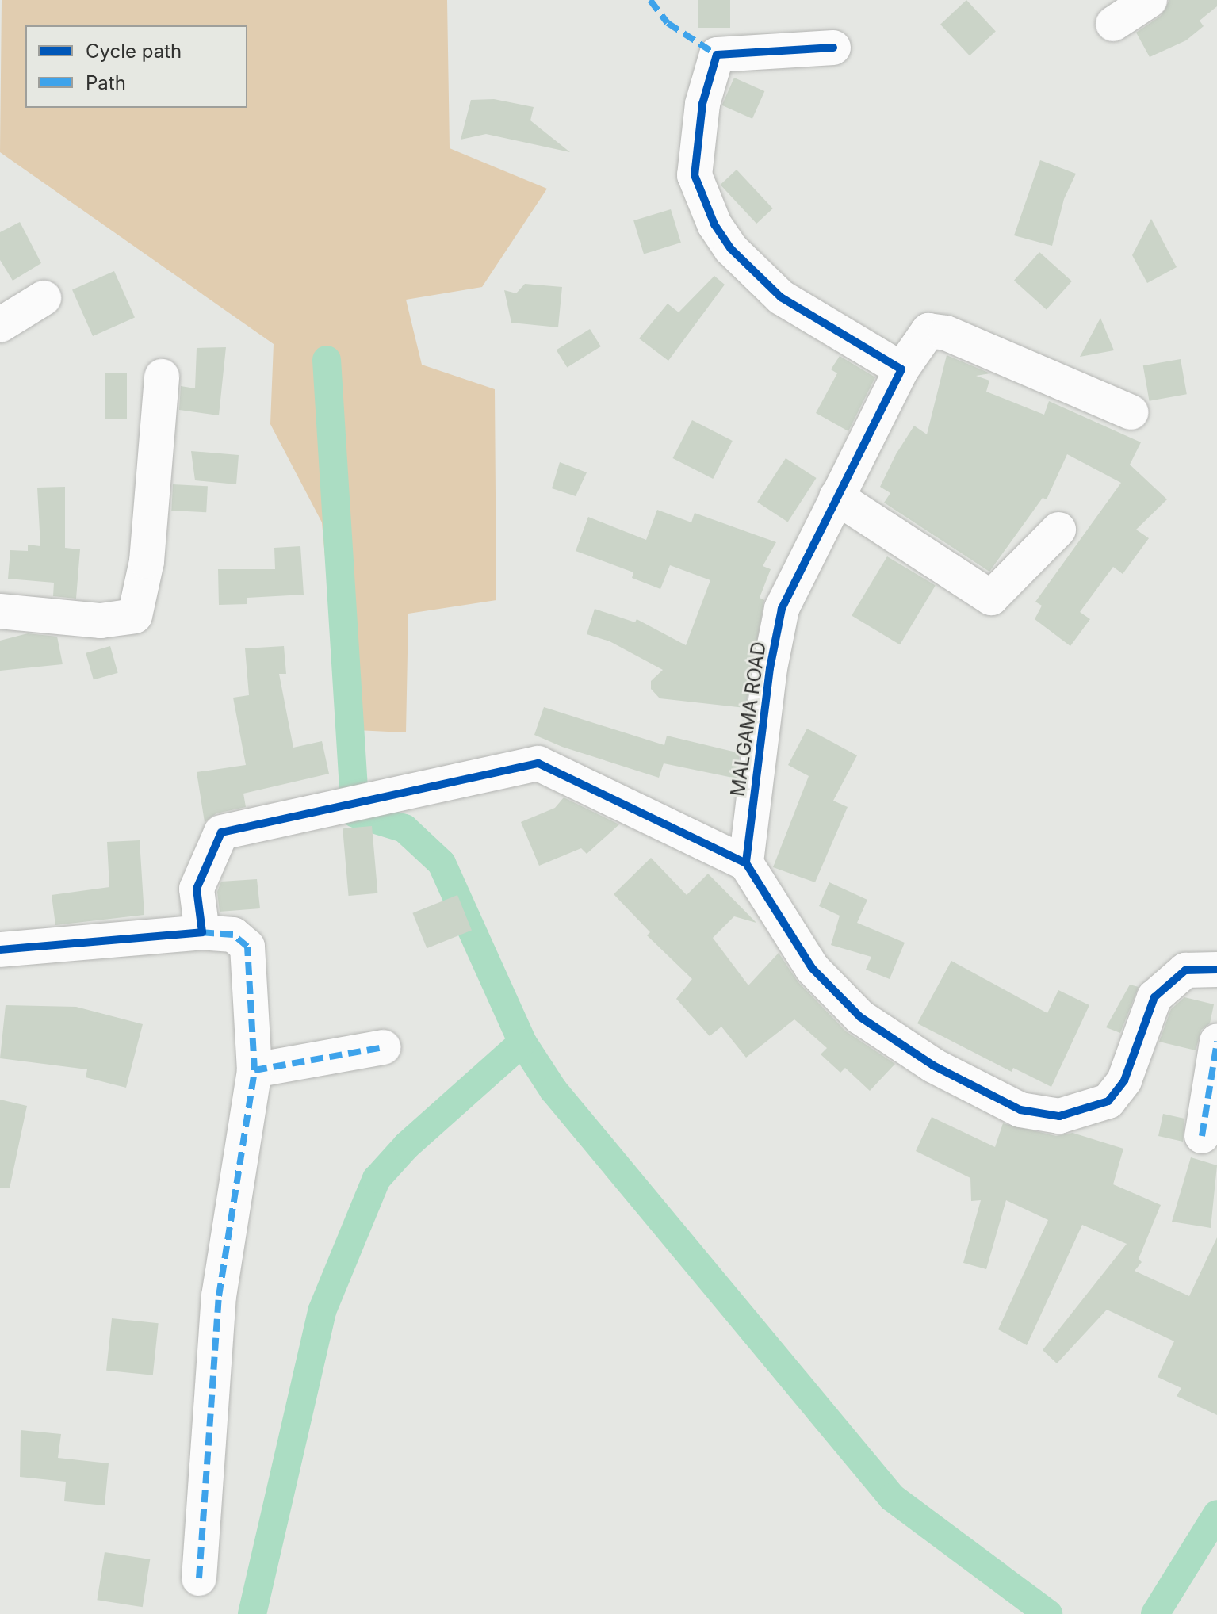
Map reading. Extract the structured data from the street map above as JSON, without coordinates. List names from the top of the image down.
{
  "streets": {
    "street": ["MALGAMA ROAD"]
  },
  "legend": ["Cycle path", "Path"]
}
